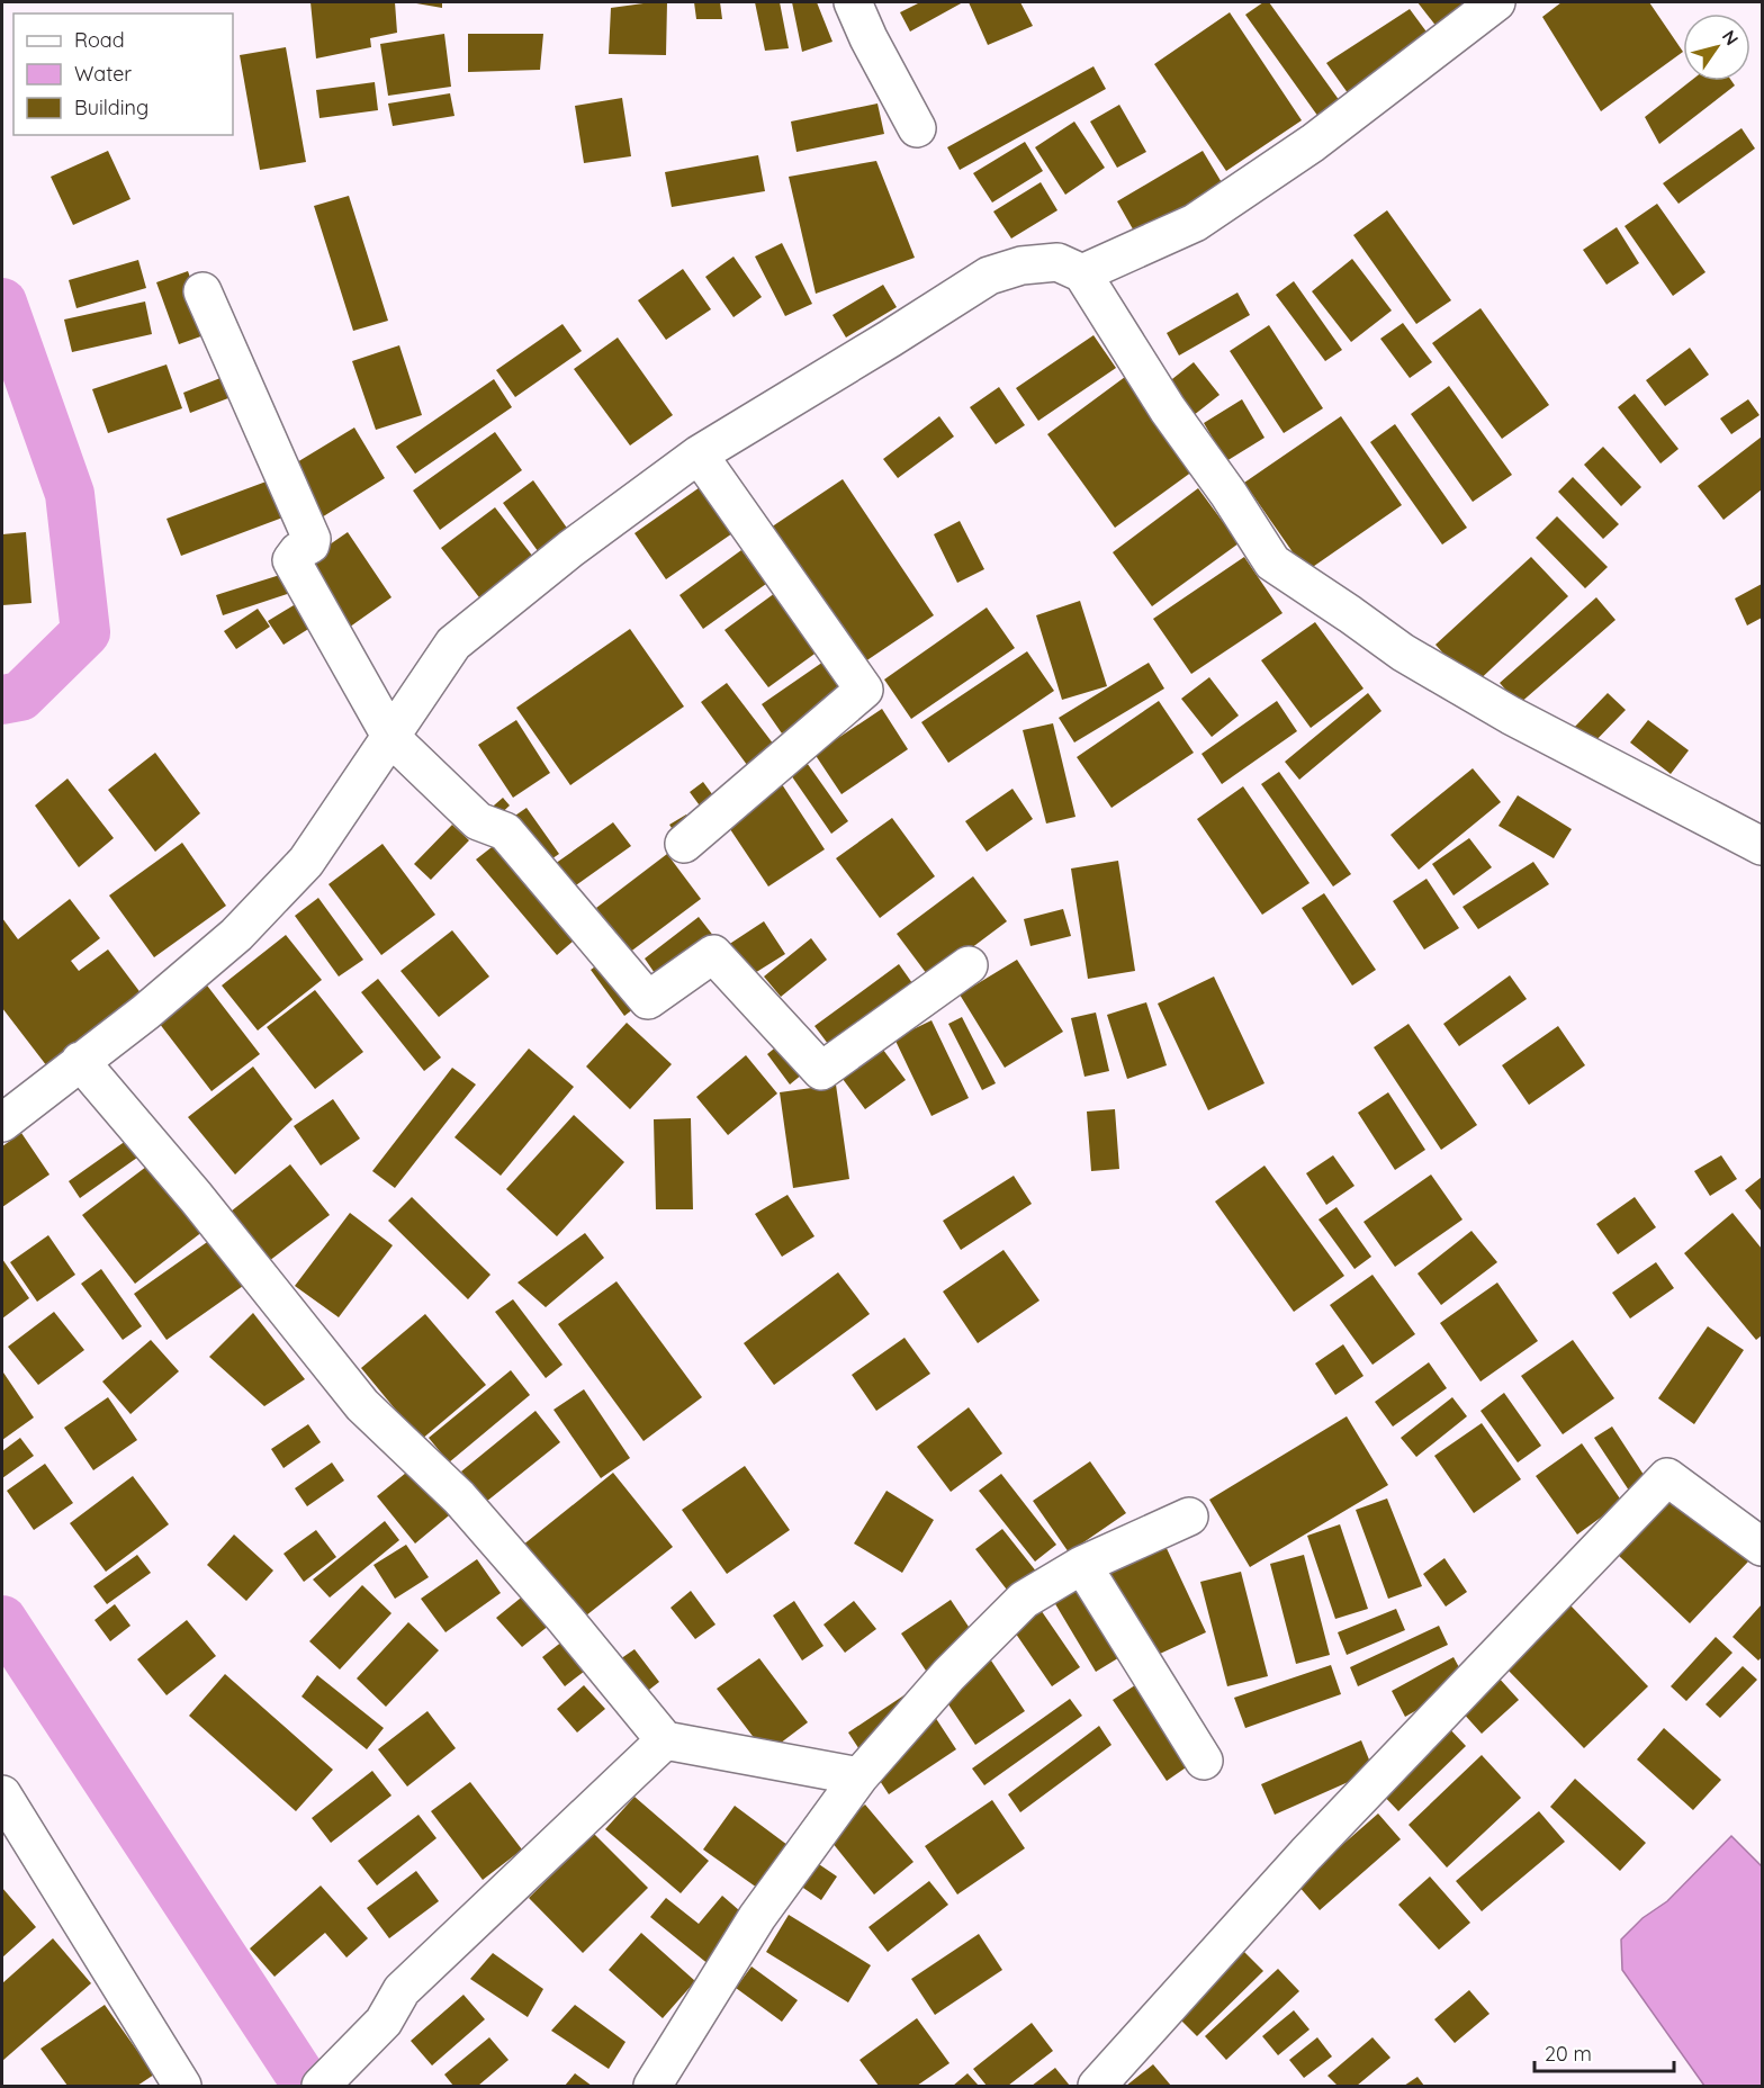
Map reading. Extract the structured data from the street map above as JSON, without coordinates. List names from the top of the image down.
{
  "legend": ["Road", "Water", "Building"],
  "scale_bar": "20 m",
  "north": "top right"
}
